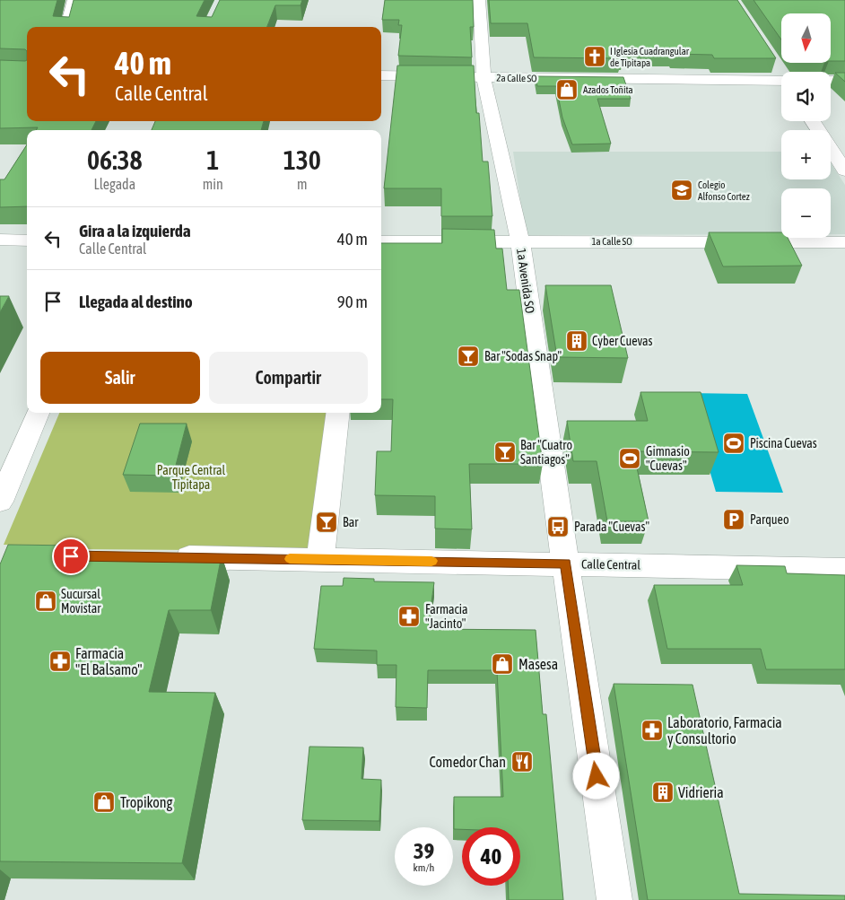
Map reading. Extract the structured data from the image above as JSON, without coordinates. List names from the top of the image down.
{
  "streets": {
    "street": [
      "2a Calle SO",
      "1a Calle SO",
      "1a Avenida SO",
      "Calle Central"
    ]
  },
  "crossings": [
    ["2a Calle SO", "1a Avenida SO"],
    ["1a Calle SO", "1a Avenida SO"],
    ["1a Avenida SO", "Calle Central"]
  ],
  "parks": ["Parque Central Tipitapa"],
  "places": {
    "church": ["I Iglesia Cuadrangular de Tipitapa"],
    "shop": [
      "Azados Toñita",
      "Sucursal Movistar",
      "Masesa",
      "Tropikong"
    ],
    "school or university": ["Colegio Alfonso Cortez"],
    "building": ["Cyber Cuevas", "Vidrieria"],
    "bar": ["Bar \"Sodas Snap\"", "Bar \"Cuatro Santiagos\"", "Bar"],
    "sports": ["Piscina Cuevas", "Gimnasio \"Cuevas\""],
    "parking": ["Parqueo"],
    "bus stop": ["Parada \"Cuevas\""],
    "pharmacy": ["Farmacia \"Jacinto\"", "Farmacia \"El Balsamo\"", "Laboratorio, Farmacia y Consultorio"],
    "restaurant": ["Comedor Chan"]
  },
  "north": "bottom",
  "page": {
    "map_buttons": ["+", "−"],
    "turn": ["40 m", "Calle Central"],
    "eta": [
      "06:38",
      "Llegada",
      "1",
      "min",
      "130",
      "m"
    ],
    "list": [
      {
        "name": "Gira a la izquierda",
        "note": "Calle Central",
        "value": "40 m"
      },
      {
        "name": "Llegada al destino",
        "value": "90 m"
      }
    ],
    "buttons": ["Salir", "Compartir"],
    "speed": "39 km/h",
    "limit": "40"
  }
}
